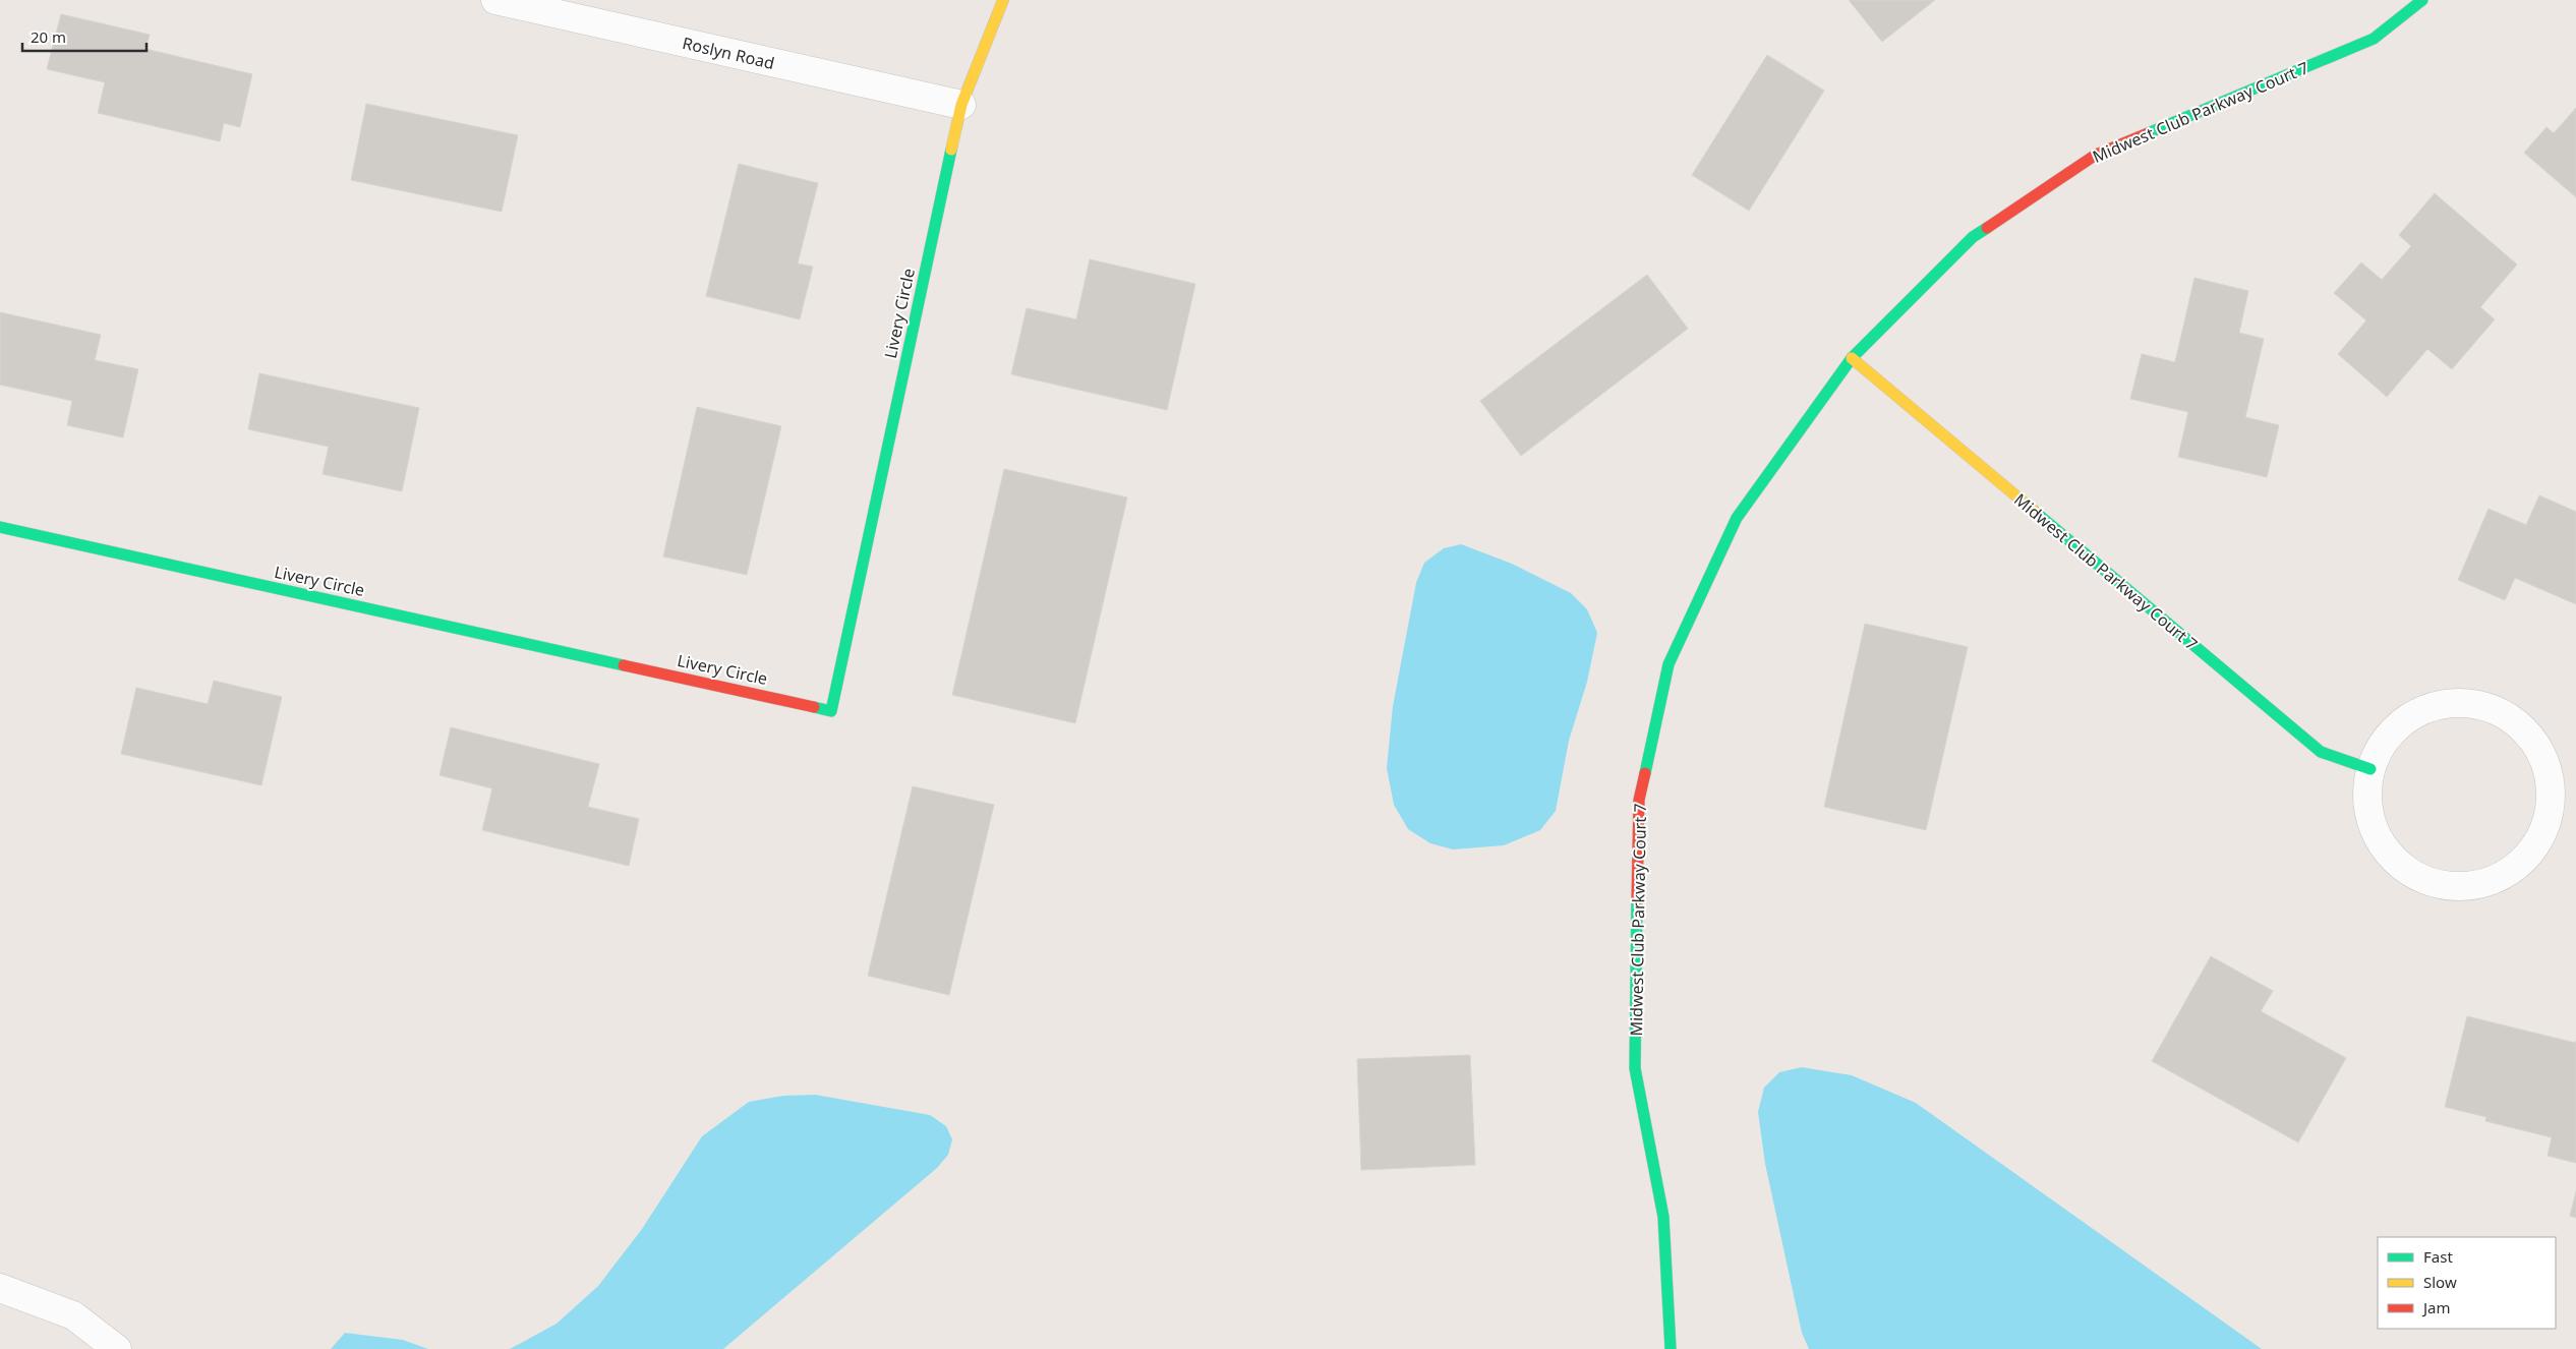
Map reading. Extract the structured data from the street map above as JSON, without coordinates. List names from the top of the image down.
{
  "streets": {
    "street": ["Roslyn Road", "Midwest Club Parkway Court 7", "Livery Circle"]
  },
  "crossings": [
    ["Roslyn Road", "Livery Circle"]
  ],
  "legend": ["Fast", "Slow", "Jam"],
  "scale_bar": "20 m"
}
